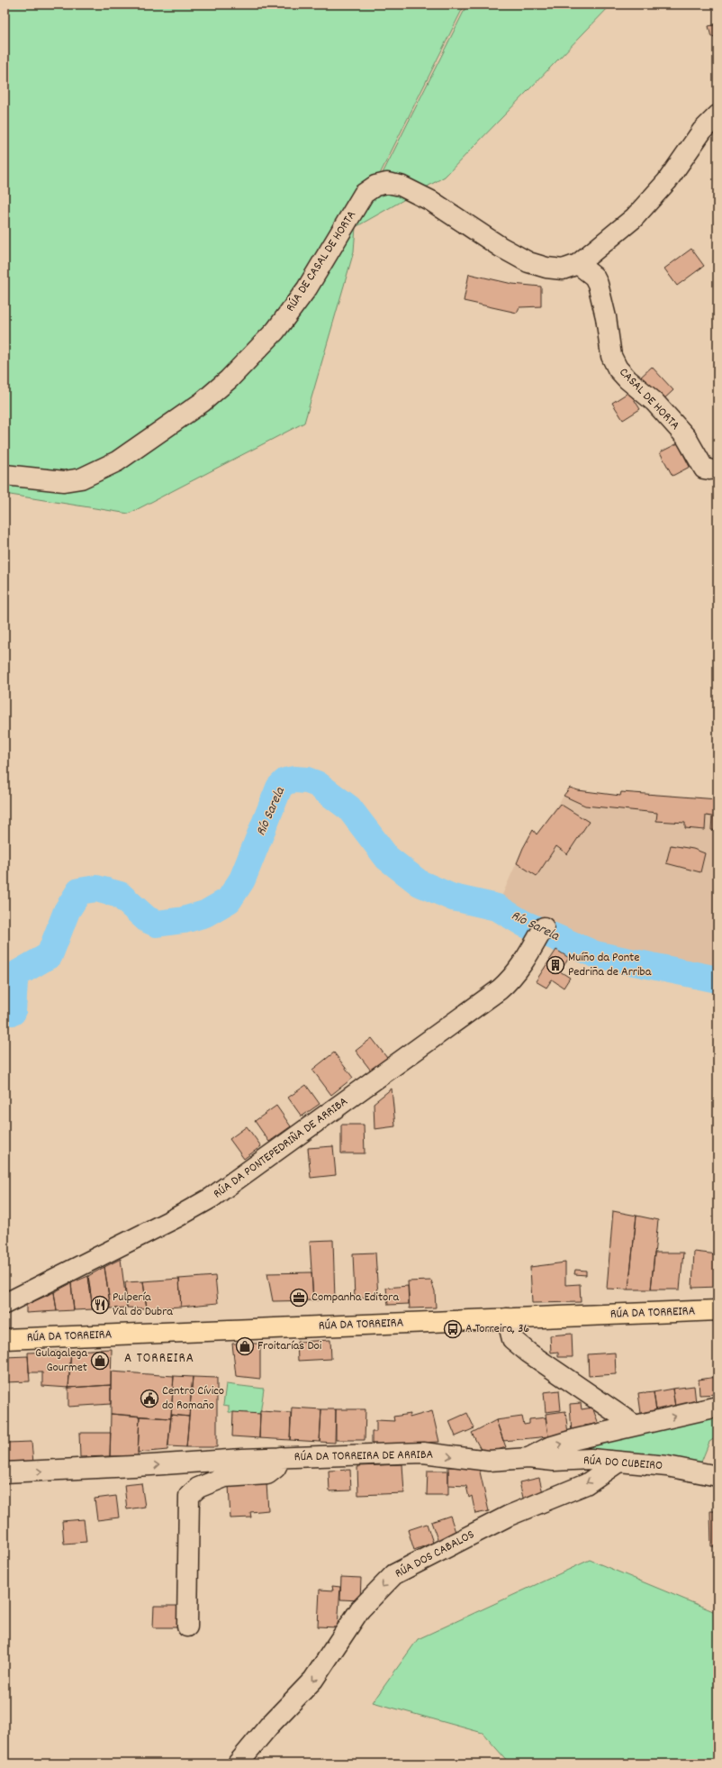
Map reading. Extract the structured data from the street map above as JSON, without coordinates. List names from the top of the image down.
{
  "streets": {
    "main road": ["RÚA DA TORREIRA"],
    "street": [
      "RÚA DE CASAL DE HORTA",
      "CASAL DE HORTA",
      "RÚA DA PONTEPEDRIÑA DE ARRIBA",
      "RÚA DA TORREIRA DE ARRIBA",
      "RÚA DO CUBEIRO",
      "RÚA DOS CABALOS"
    ]
  },
  "crossings": [
    ["RÚA DE CASAL DE HORTA", "CASAL DE HORTA"],
    ["RÚA DA TORREIRA DE ARRIBA", "RÚA DO CUBEIRO"],
    ["RÚA DO CUBEIRO", "RÚA DOS CABALOS"]
  ],
  "one_way": ["RÚA DA TORREIRA DE ARRIBA", "RÚA DOS CABALOS"],
  "districts": ["A TORREIRA"],
  "water": ["Río Sarela"],
  "places": {
    "building": ["Muíño da Ponte Pedriña de Arriba"],
    "office": ["Companha Editora"],
    "restaurant": ["Pulpería Val do Dubra"],
    "bus stop": ["A Torreira, 36"],
    "shop": ["Froitarías Doi", "Gulagalega Gourmet"],
    "public building": ["Centro Cívico do Romaño"]
  }
}
